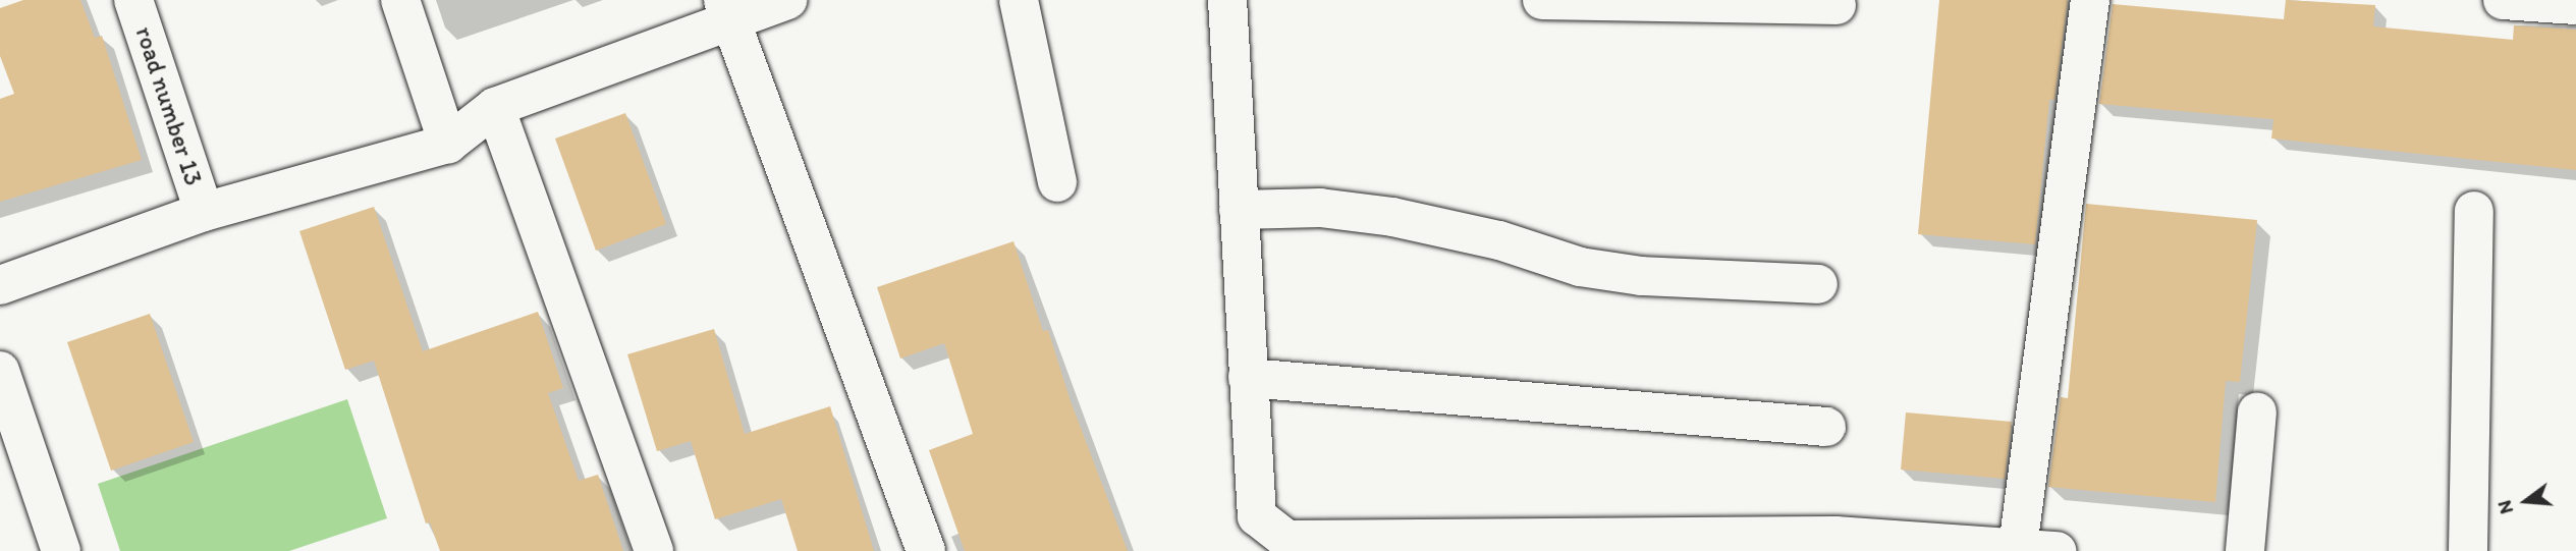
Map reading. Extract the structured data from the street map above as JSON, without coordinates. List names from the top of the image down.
{
  "streets": {
    "street": ["road number 13"]
  },
  "north": "left"
}
